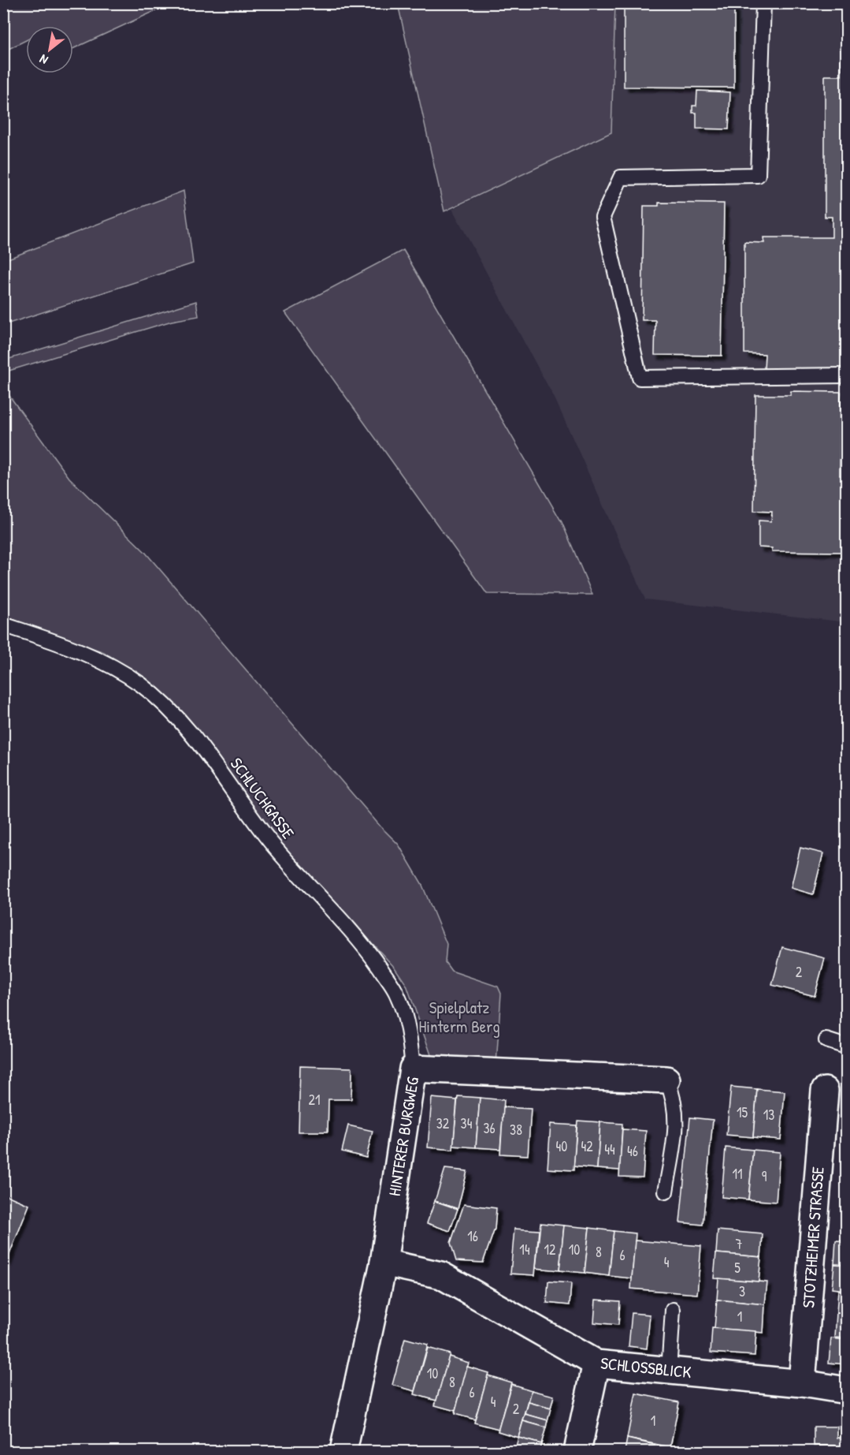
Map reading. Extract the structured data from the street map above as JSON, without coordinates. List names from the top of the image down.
{
  "streets": {
    "street": ["HINTERER BURGWEG", "STOTZHEIMER STRASSE", "SCHLOSSBLICK"],
    "lane": ["SCHLUCHGASSE"]
  },
  "crossings": [
    ["SCHLUCHGASSE", "HINTERER BURGWEG"],
    ["HINTERER BURGWEG", "SCHLOSSBLICK"],
    ["STOTZHEIMER STRASSE", "SCHLOSSBLICK"]
  ],
  "parks": ["Spielplatz Hinterm Berg"],
  "house_numbers": [
    "2",
    "21",
    "15",
    "13",
    "32",
    "34",
    "36",
    "38",
    "40",
    "42",
    "44",
    "46",
    "11",
    "9",
    "16",
    "7",
    "14",
    "12",
    "10",
    "8",
    "6",
    "4",
    "5",
    "3",
    "1",
    "10",
    "8",
    "6",
    "4",
    "2",
    "1"
  ],
  "north": "bottom left"
}
